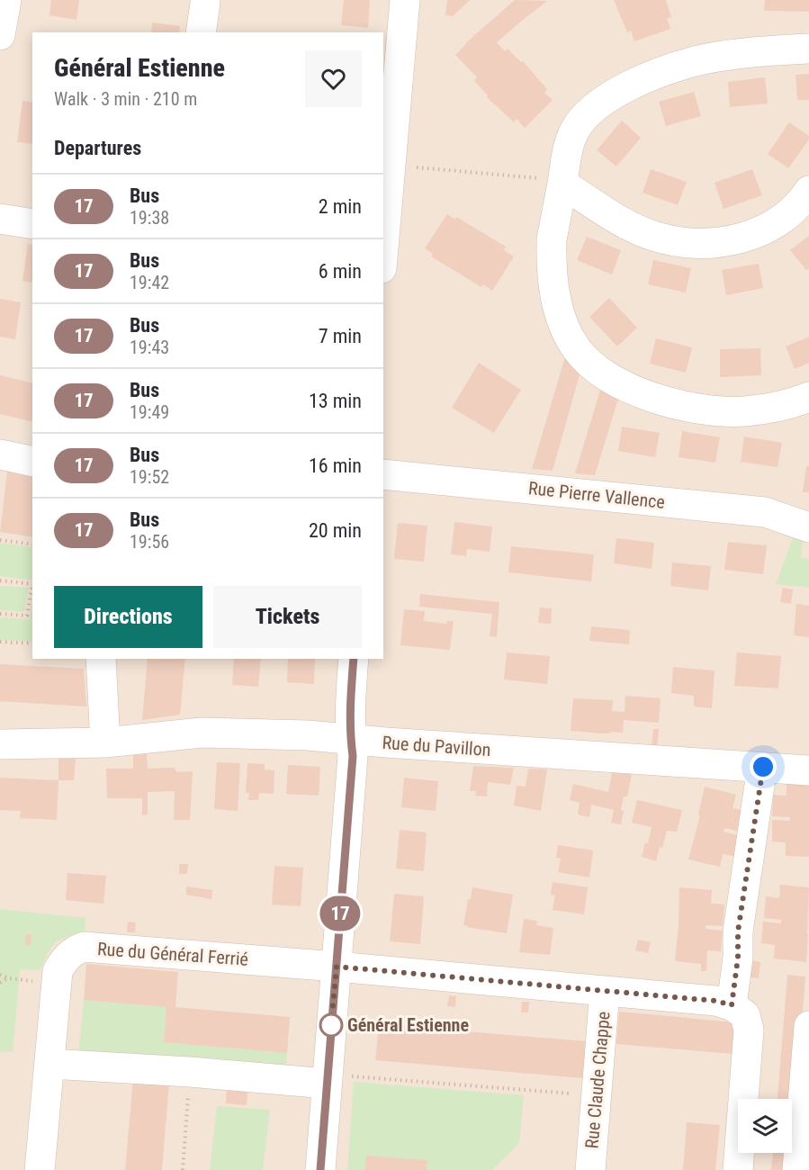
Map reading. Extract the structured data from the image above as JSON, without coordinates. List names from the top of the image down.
{
  "streets": {
    "street": [
      "Rue Pierre Vallence",
      "Rue du Pavillon",
      "Rue du Général Ferrié",
      "Rue Claude Chappe"
    ]
  },
  "crossings": [
    ["Rue du Général Ferrié", "Rue Claude Chappe"]
  ],
  "places": ["Général Estienne"],
  "lines": ["bus line 17"],
  "page": {
    "on_map": "17",
    "heading": [
      ["Général Estienne", "Walk · 3 min · 210 m"],
      "Departures"
    ],
    "list": [
      {
        "mark": "17",
        "name": "Bus",
        "note": "19:38",
        "value": "2 min"
      },
      {
        "mark": "17",
        "name": "Bus",
        "note": "19:42",
        "value": "6 min"
      },
      {
        "mark": "17",
        "name": "Bus",
        "note": "19:43",
        "value": "7 min"
      },
      {
        "mark": "17",
        "name": "Bus",
        "note": "19:49",
        "value": "13 min"
      },
      {
        "mark": "17",
        "name": "Bus",
        "note": "19:52",
        "value": "16 min"
      },
      {
        "mark": "17",
        "name": "Bus",
        "note": "19:56",
        "value": "20 min"
      }
    ],
    "buttons": ["Directions", "Tickets"]
  }
}
